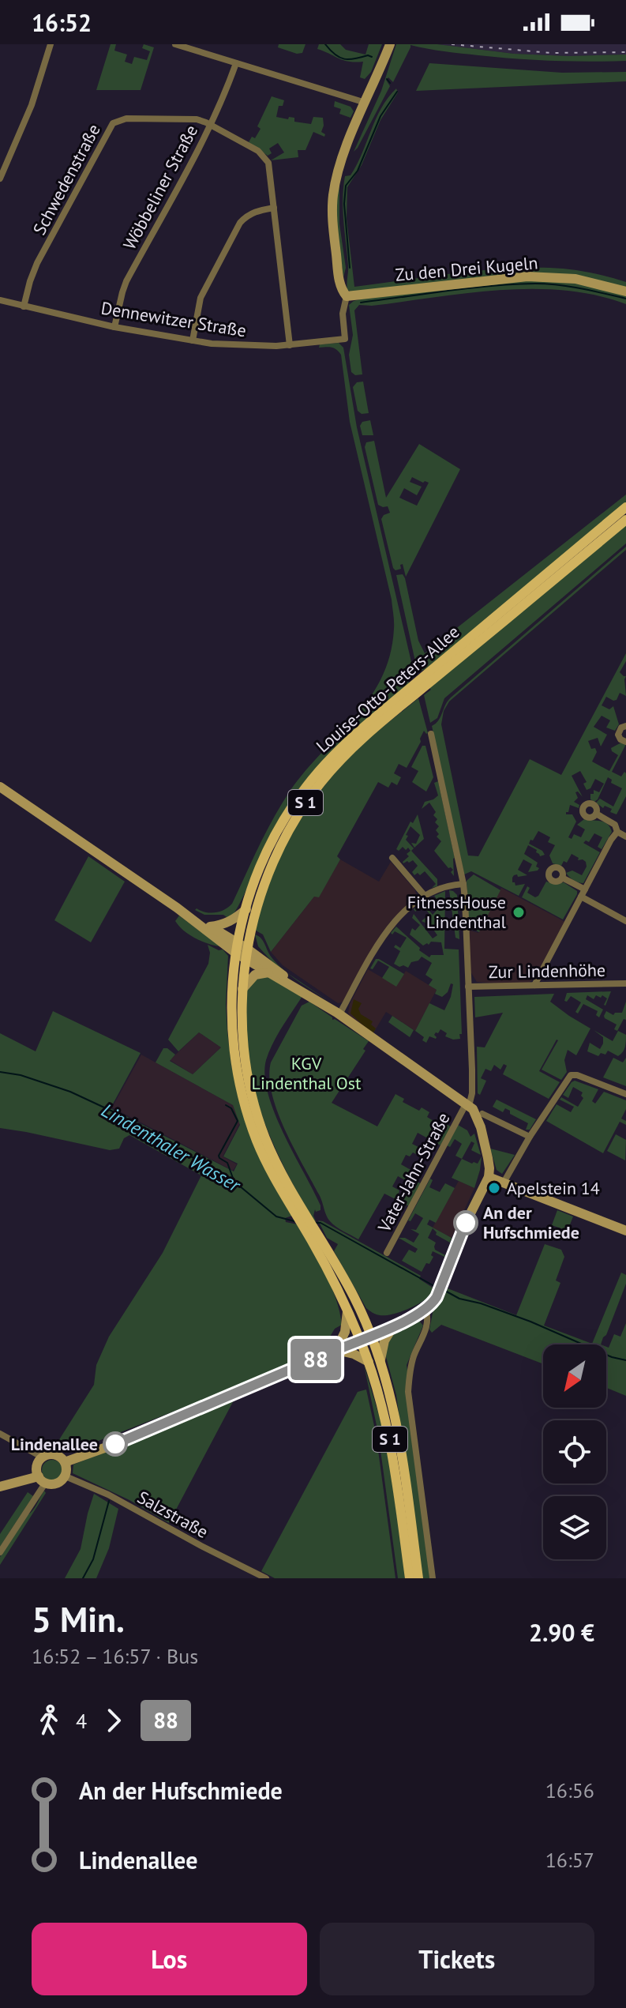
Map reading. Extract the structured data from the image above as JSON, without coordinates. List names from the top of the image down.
{
  "streets": {
    "main road": ["Louise-Otto-Peters-Allee", "S 1"],
    "street": [
      "Schwedenstraße",
      "Wöbbeliner Straße",
      "Zu den Drei Kugeln",
      "Dennewitzer Straße",
      "Zur Lindenhöhe",
      "Vater-Jahn-Straße",
      "Salzstraße"
    ]
  },
  "crossings": [
    ["Schwedenstraße", "Wöbbeliner Straße"],
    ["Schwedenstraße", "Dennewitzer Straße"],
    ["Wöbbeliner Straße", "Dennewitzer Straße"],
    ["Zu den Drei Kugeln", "Dennewitzer Straße"],
    ["Louise-Otto-Peters-Allee", "S 1"]
  ],
  "water": ["Lindenthaler Wasser"],
  "parks": ["KGV Lindenthal Ost"],
  "places": [
    "FitnessHouse Lindenthal",
    "Apelstein 14",
    "An der Hufschmiede",
    "Lindenallee"
  ],
  "lines": ["bus line 88"],
  "north": "bottom left",
  "page": {
    "status": "16:52",
    "on_map": "88",
    "heading": ["5 Min.", "16:52 – 16:57 · Bus", "2.90 €"],
    "legs": ["4", "88"],
    "list": [
      {
        "name": "An der Hufschmiede",
        "value": "16:56"
      },
      {
        "name": "Lindenallee",
        "value": "16:57"
      }
    ],
    "buttons": ["Los", "Tickets"]
  }
}
